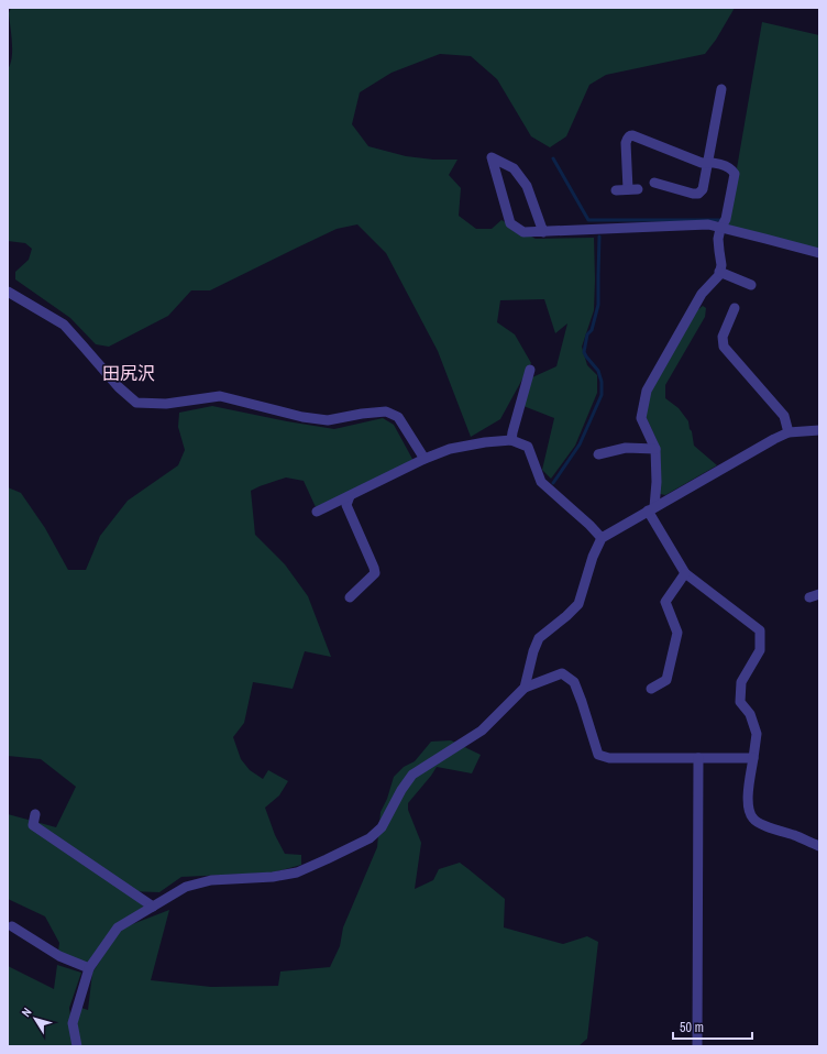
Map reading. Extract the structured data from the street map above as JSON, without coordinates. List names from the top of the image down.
{
  "districts": ["田尻沢"],
  "scale_bar": "50 m",
  "north": "top left"
}
